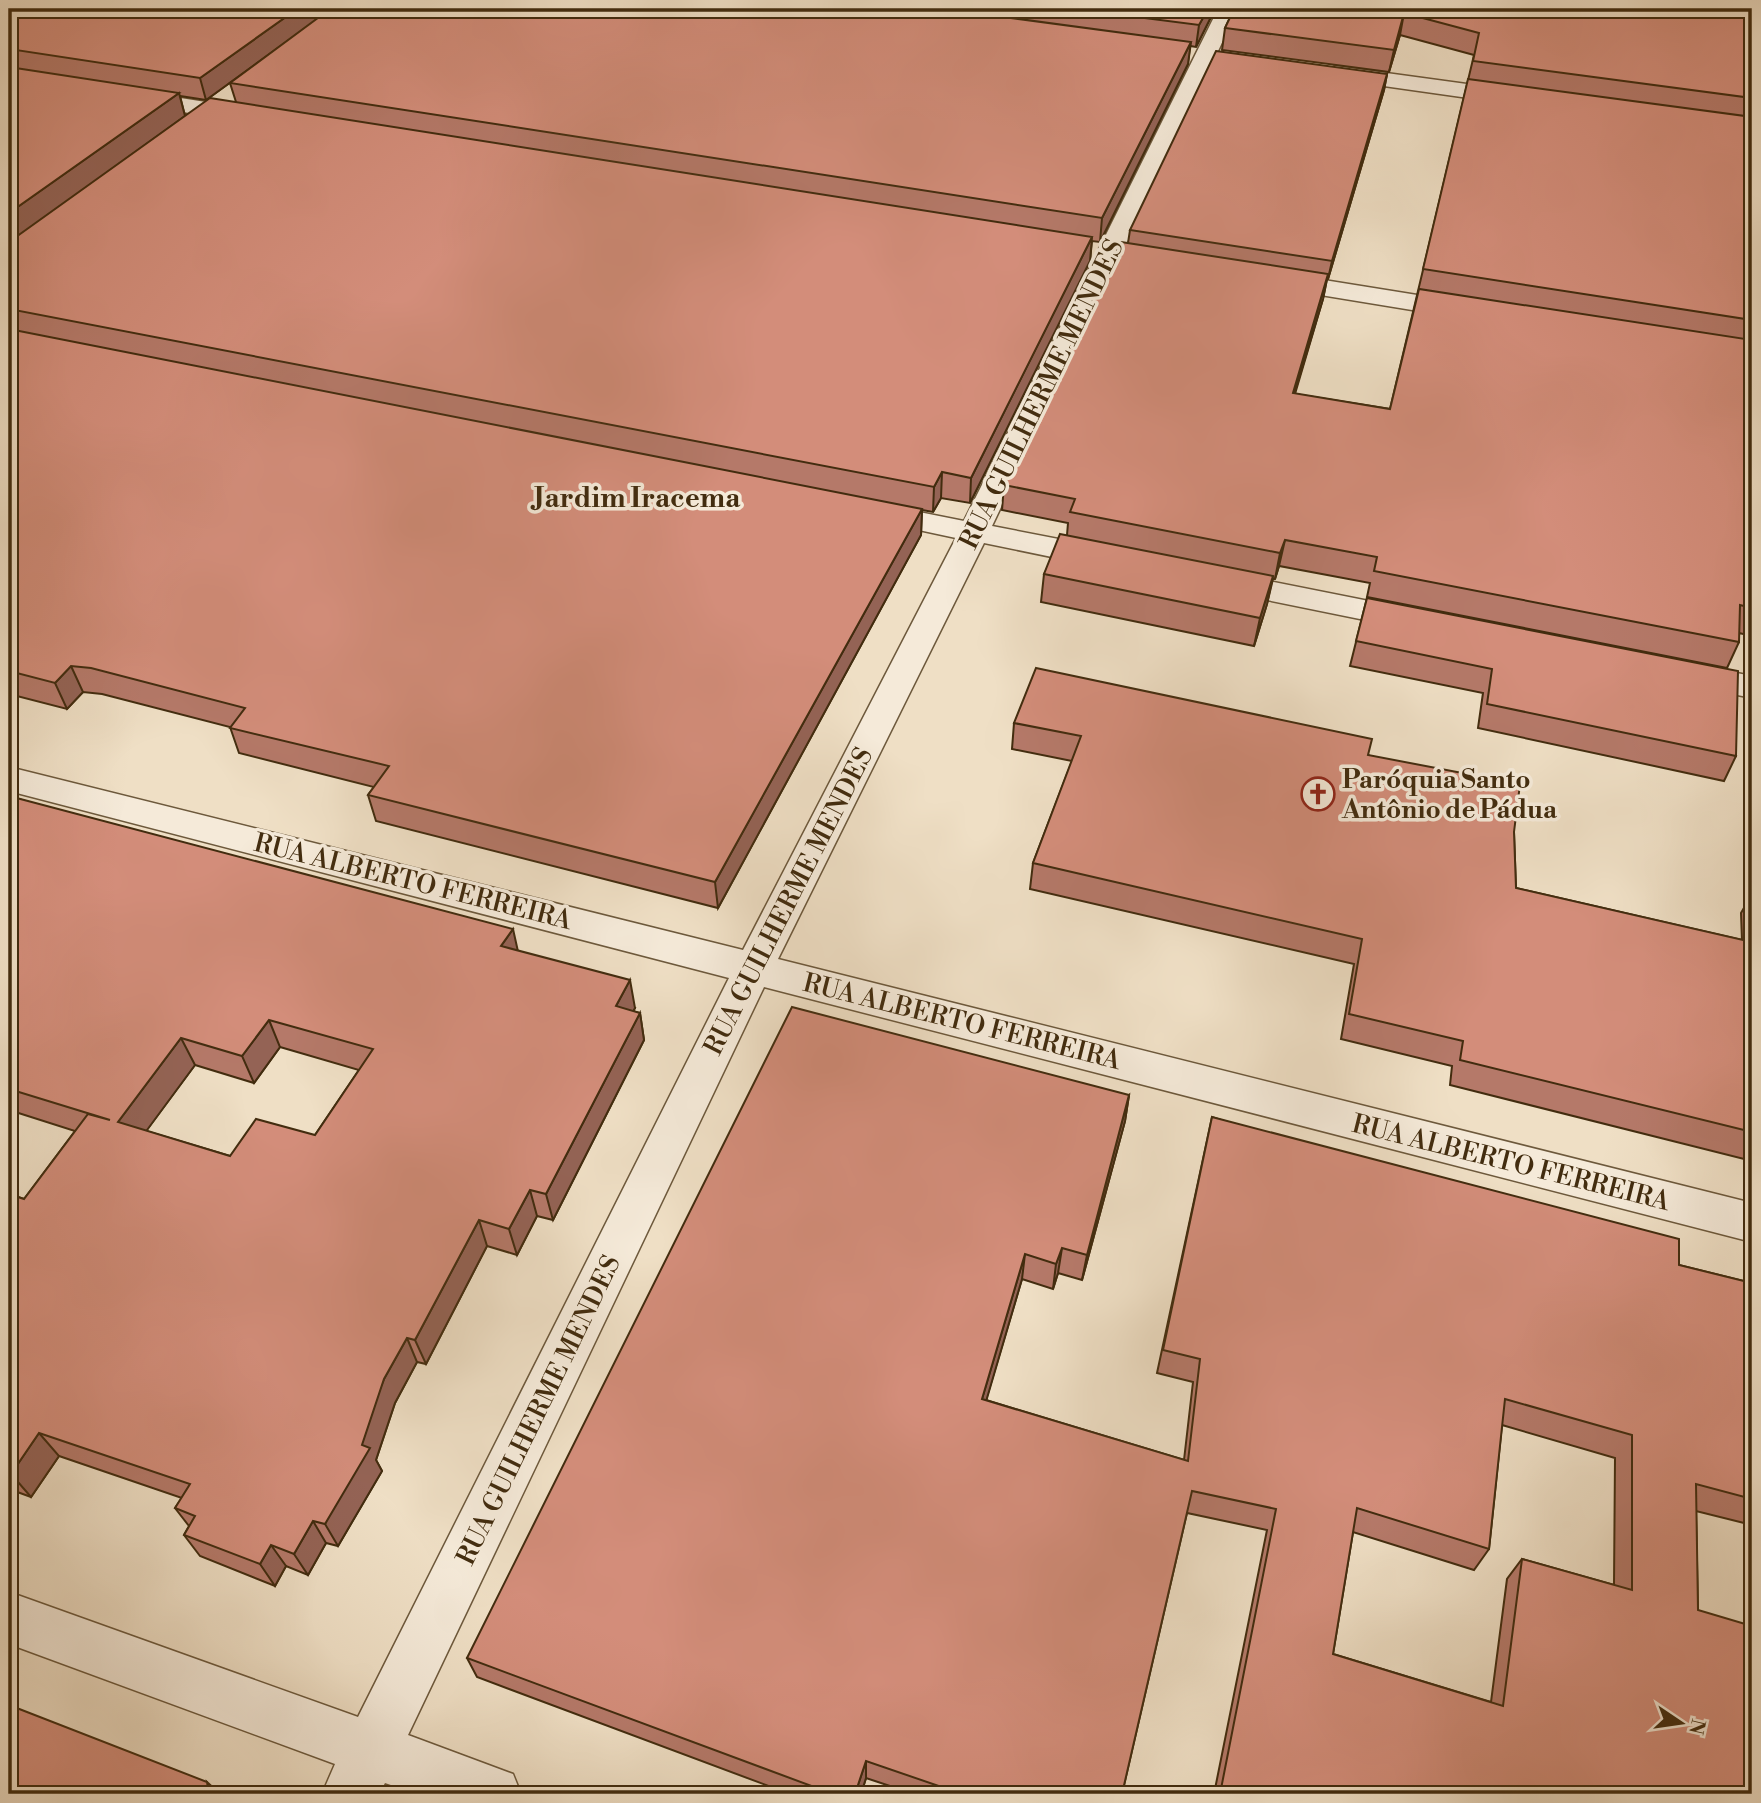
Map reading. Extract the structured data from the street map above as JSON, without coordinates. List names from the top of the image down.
{
  "streets": {
    "street": ["RUA GUILHERME MENDES", "RUA ALBERTO FERREIRA"]
  },
  "crossings": [
    ["RUA GUILHERME MENDES", "RUA ALBERTO FERREIRA"]
  ],
  "districts": ["Jardim Iracema"],
  "places": {
    "church": ["Paróquia Santo Antônio de Pádua"]
  },
  "north": "right"
}
